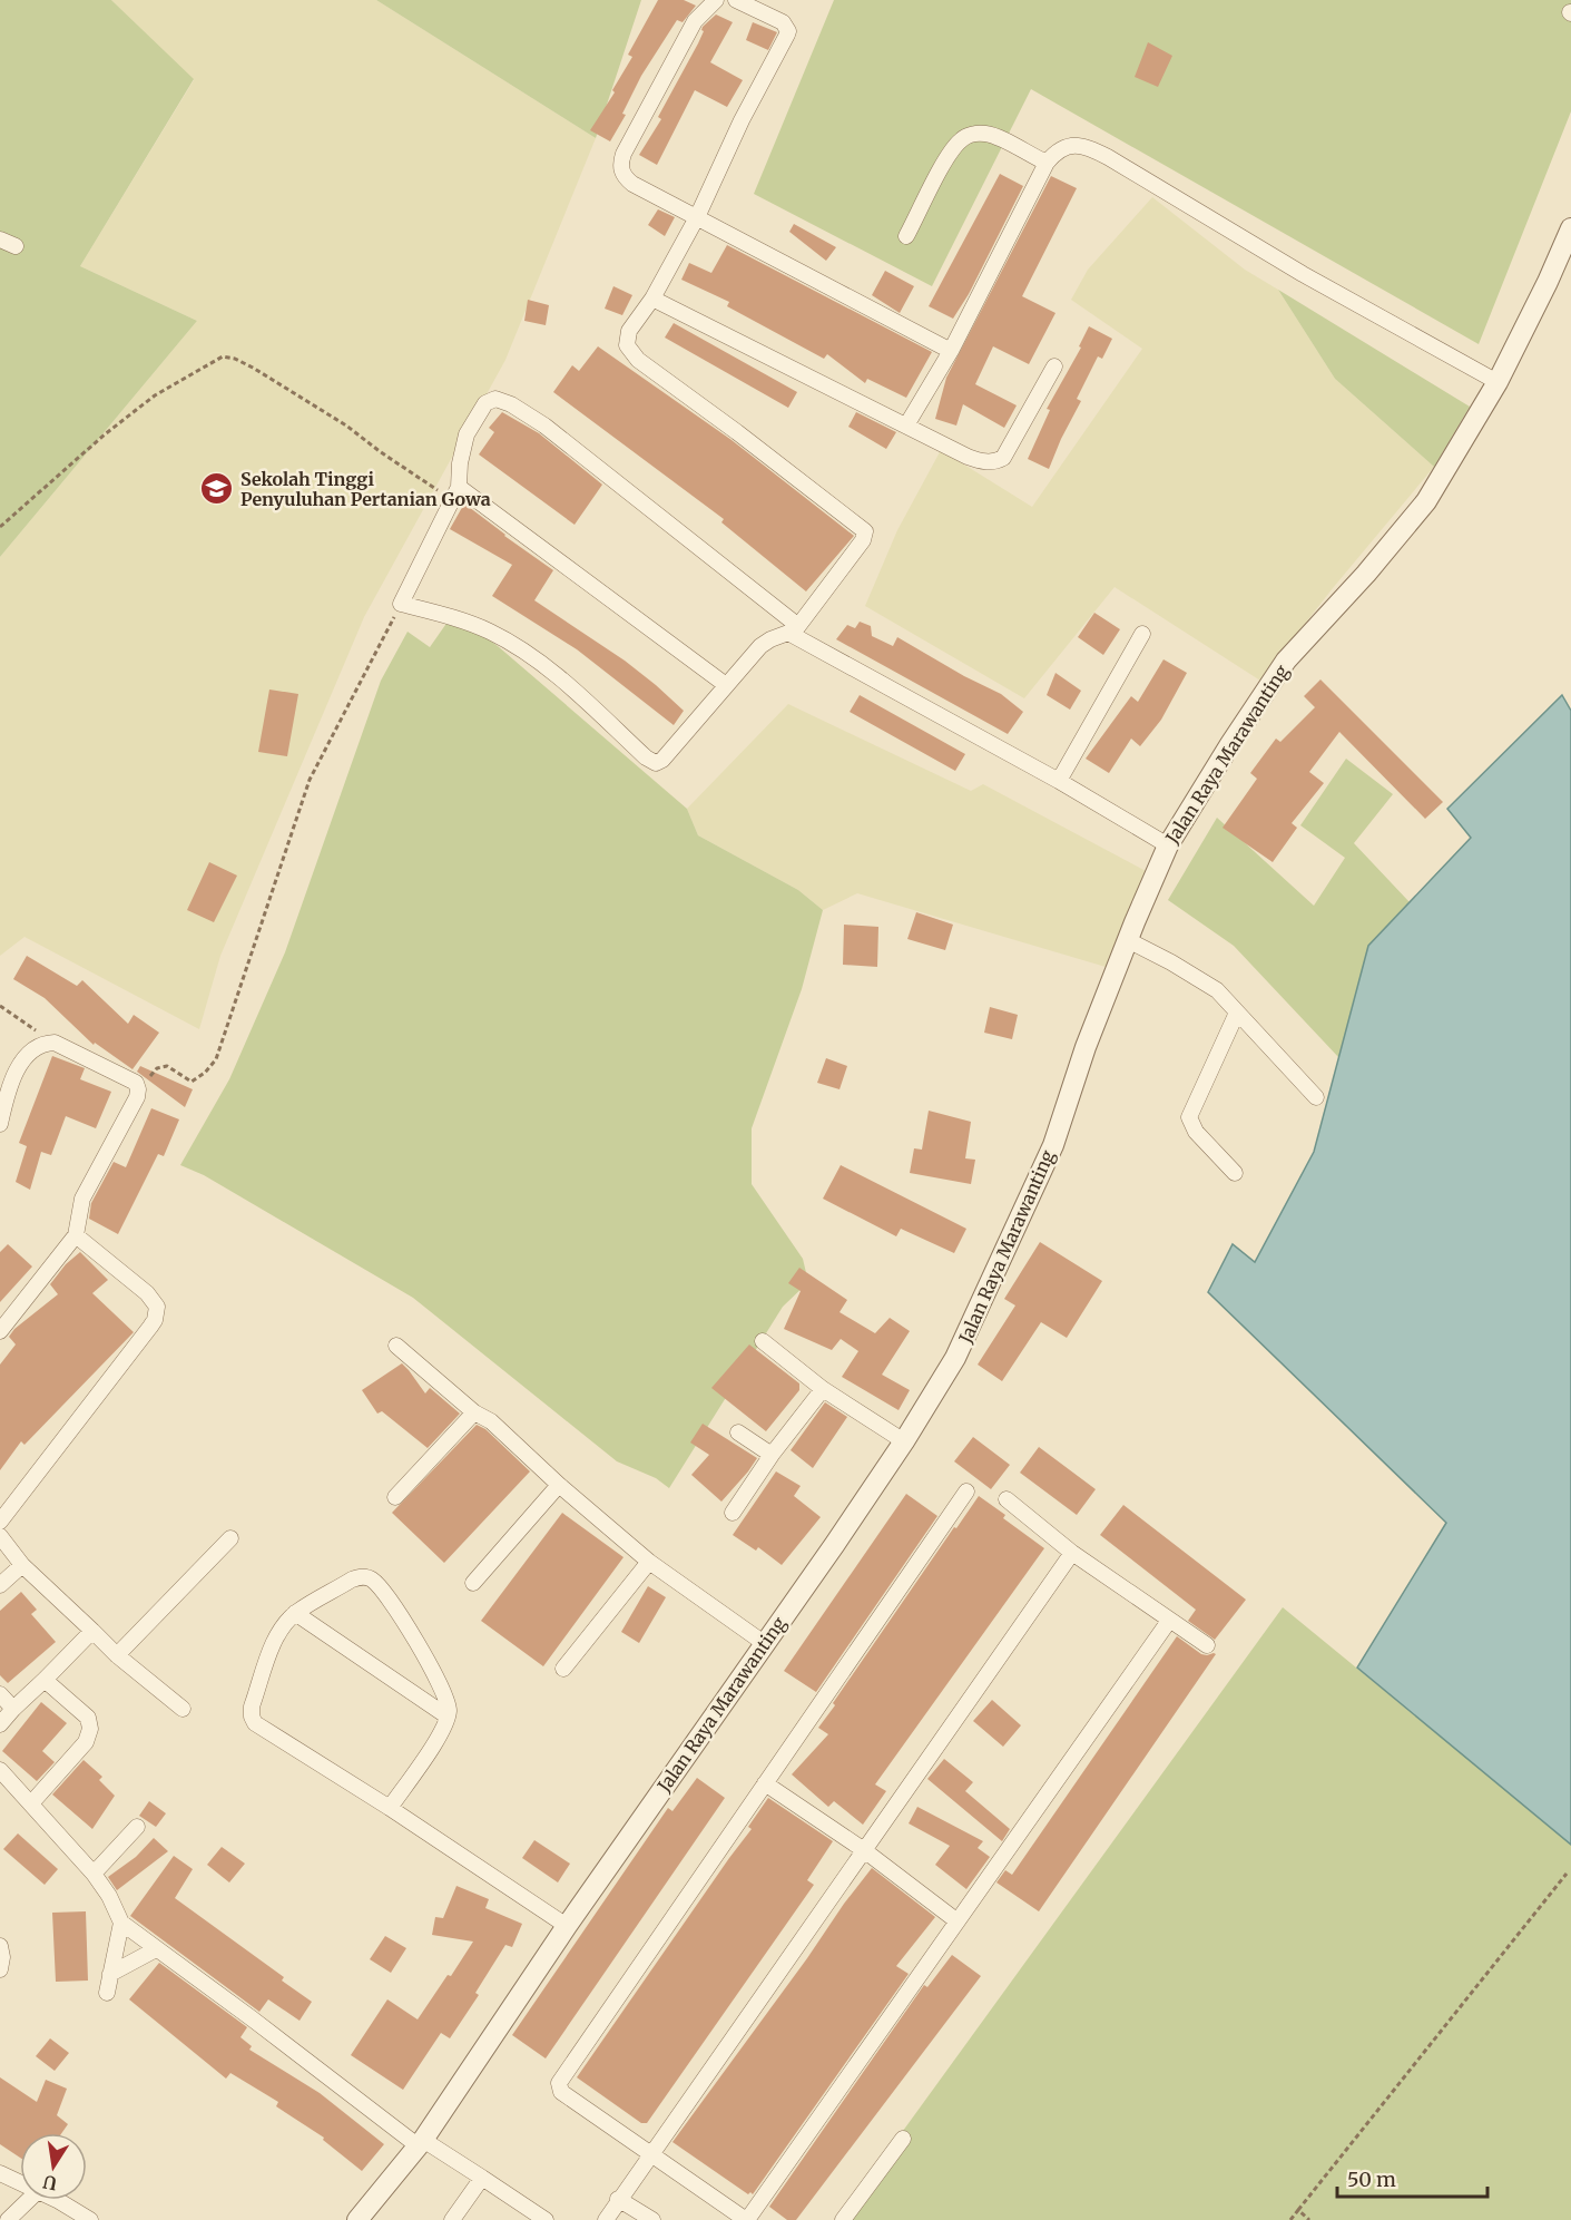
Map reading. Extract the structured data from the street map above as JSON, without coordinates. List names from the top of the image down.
{
  "streets": {
    "street": ["Jalan Raya Marawanting"]
  },
  "places": {
    "school or university": ["Sekolah Tinggi Penyuluhan Pertanian Gowa"]
  },
  "scale_bar": "50 m",
  "north": "bottom"
}
